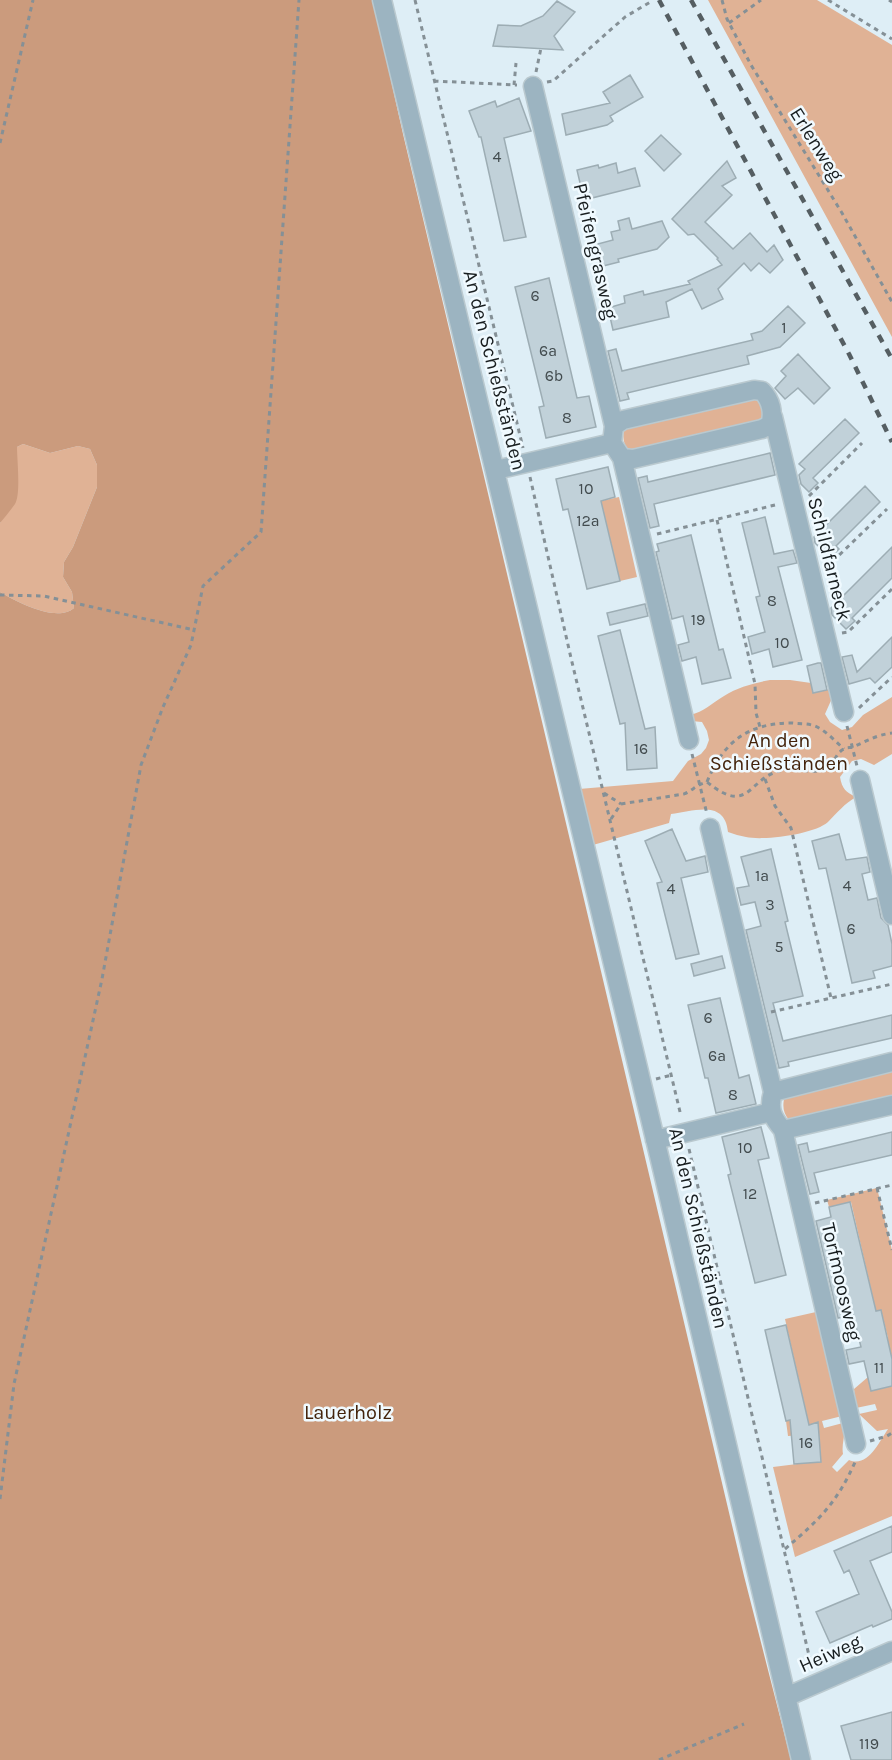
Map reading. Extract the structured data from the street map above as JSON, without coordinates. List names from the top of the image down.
{
  "streets": {
    "street": [
      "Pfeifengrasweg",
      "An den Schießständen",
      "Schildfarneck",
      "Torfmoosweg",
      "Heiweg"
    ],
    "path": ["Erlenweg"]
  },
  "crossings": [
    ["Pfeifengrasweg", "Schildfarneck"],
    ["An den Schießständen", "Schildfarneck"],
    ["An den Schießständen", "Heiweg"]
  ],
  "parks": ["An den Schießständen", "Lauerholz"],
  "house_numbers": [
    "4",
    "6",
    "1",
    "6a",
    "6b",
    "8",
    "10",
    "12a",
    "8",
    "19",
    "10",
    "16",
    "1a",
    "4",
    "4",
    "3",
    "6",
    "5",
    "6",
    "6a",
    "8",
    "10",
    "12",
    "11",
    "16",
    "119"
  ]
}
